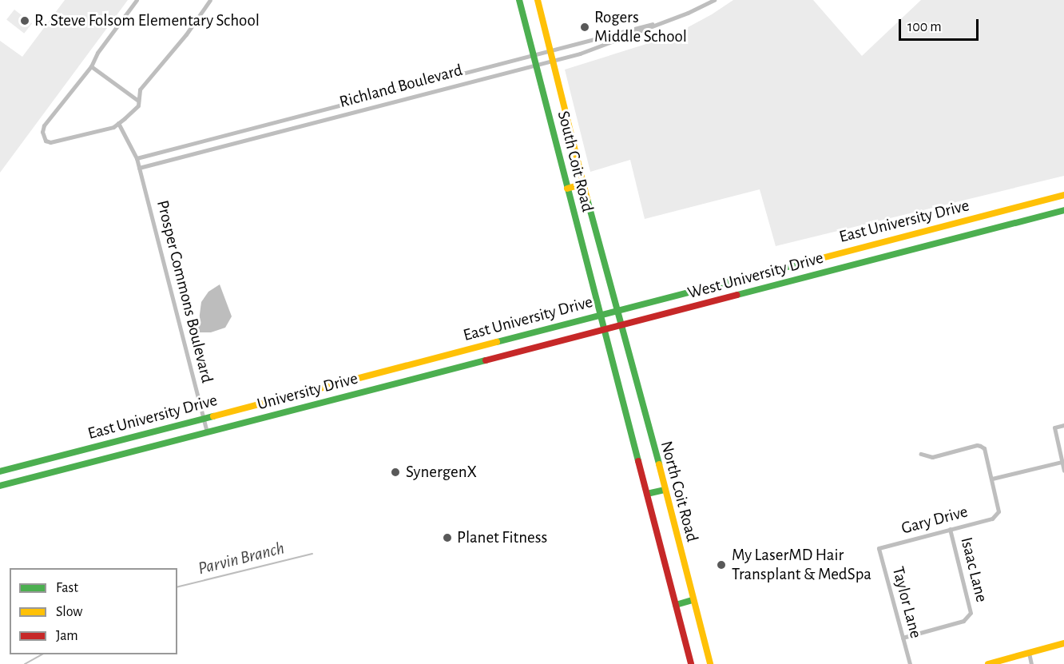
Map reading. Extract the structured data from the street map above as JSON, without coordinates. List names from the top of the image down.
{
  "streets": {
    "main road": [
      "South Coit Road",
      "East University Drive",
      "West University Drive",
      "University Drive",
      "North Coit Road"
    ],
    "street": [
      "Richland Boulevard",
      "Prosper Commons Boulevard",
      "Gary Drive",
      "Isaac Lane",
      "Taylor Lane"
    ]
  },
  "crossings": [
    ["Richland Boulevard", "South Coit Road"],
    ["Richland Boulevard", "Prosper Commons Boulevard"],
    ["South Coit Road", "East University Drive"],
    ["South Coit Road", "West University Drive"],
    ["South Coit Road", "University Drive"],
    ["South Coit Road", "North Coit Road"],
    ["East University Drive", "Prosper Commons Boulevard"],
    ["West University Drive", "University Drive"],
    ["West University Drive", "North Coit Road"],
    ["Prosper Commons Boulevard", "University Drive"],
    ["University Drive", "North Coit Road"],
    ["Gary Drive", "Isaac Lane"],
    ["Gary Drive", "Taylor Lane"],
    ["Isaac Lane", "Taylor Lane"]
  ],
  "water": ["Parvin Branch"],
  "places": [
    "R. Steve Folsom Elementary School",
    "Rogers Middle School",
    "SynergenX",
    "Planet Fitness",
    "My LaserMD Hair Transplant & MedSpa"
  ],
  "legend": ["Fast", "Slow", "Jam"],
  "scale_bar": "100 m"
}
